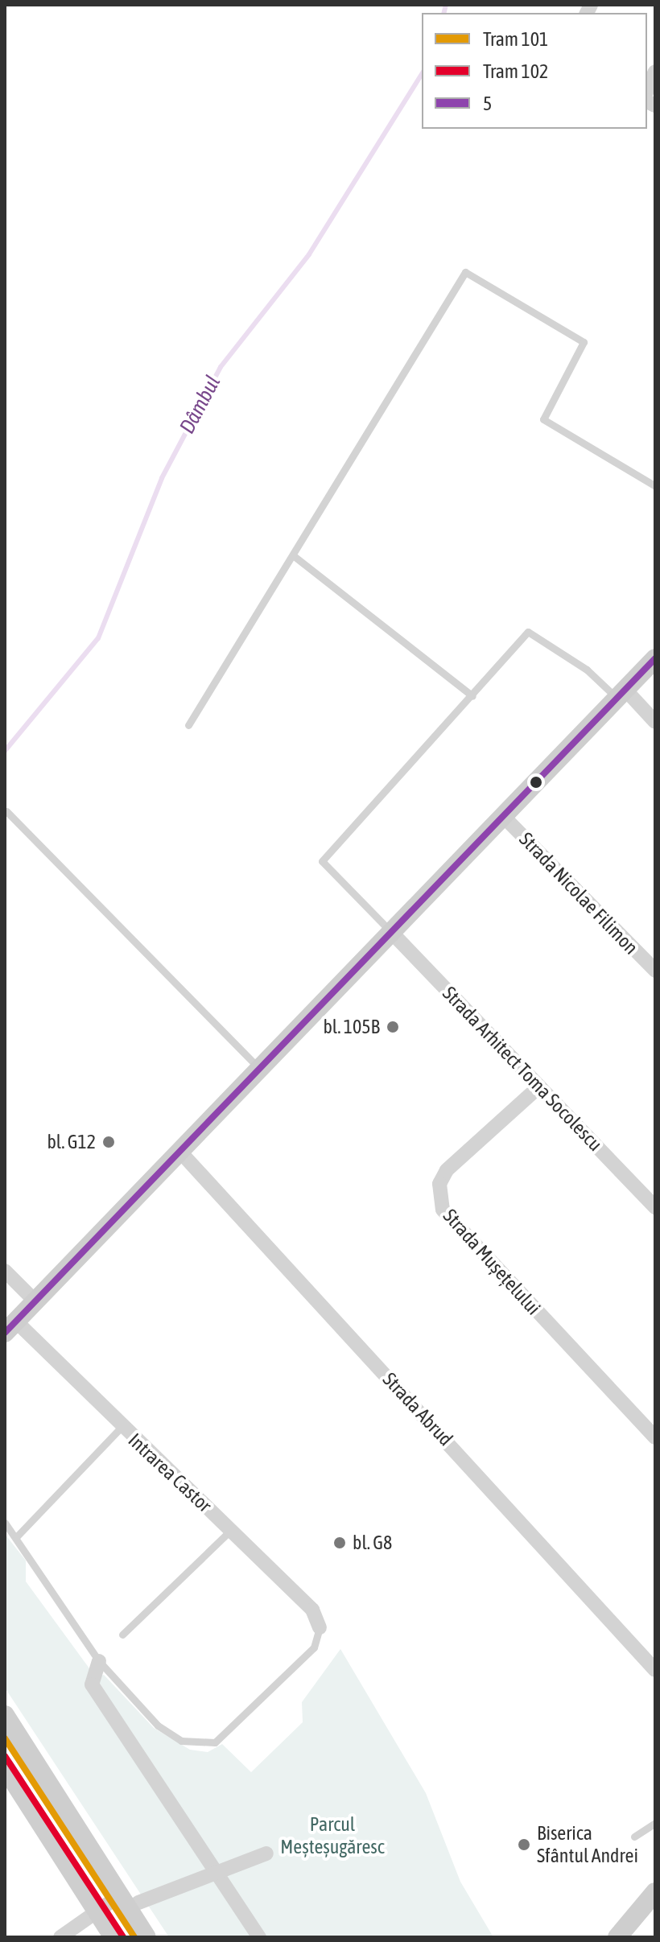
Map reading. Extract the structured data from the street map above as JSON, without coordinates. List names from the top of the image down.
{
  "streets": {
    "street": [
      "Strada Nicolae Filimon",
      "Strada Arhitect Toma Socolescu",
      "Strada Mușețelului",
      "Strada Abrud",
      "Intrarea Castor"
    ]
  },
  "crossings": [
    ["Strada Arhitect Toma Socolescu", "Strada Mușețelului"]
  ],
  "water": ["Dâmbul"],
  "parks": ["Parcul Meșteșugăresc"],
  "places": [
    "bl. 105B",
    "bl. G12",
    "bl. G8",
    "Biserica Sfântul Andrei"
  ],
  "lines": ["transit line 5", "tram line 101", "tram line 102"],
  "legend": ["Tram 101", "Tram 102", "5"]
}
